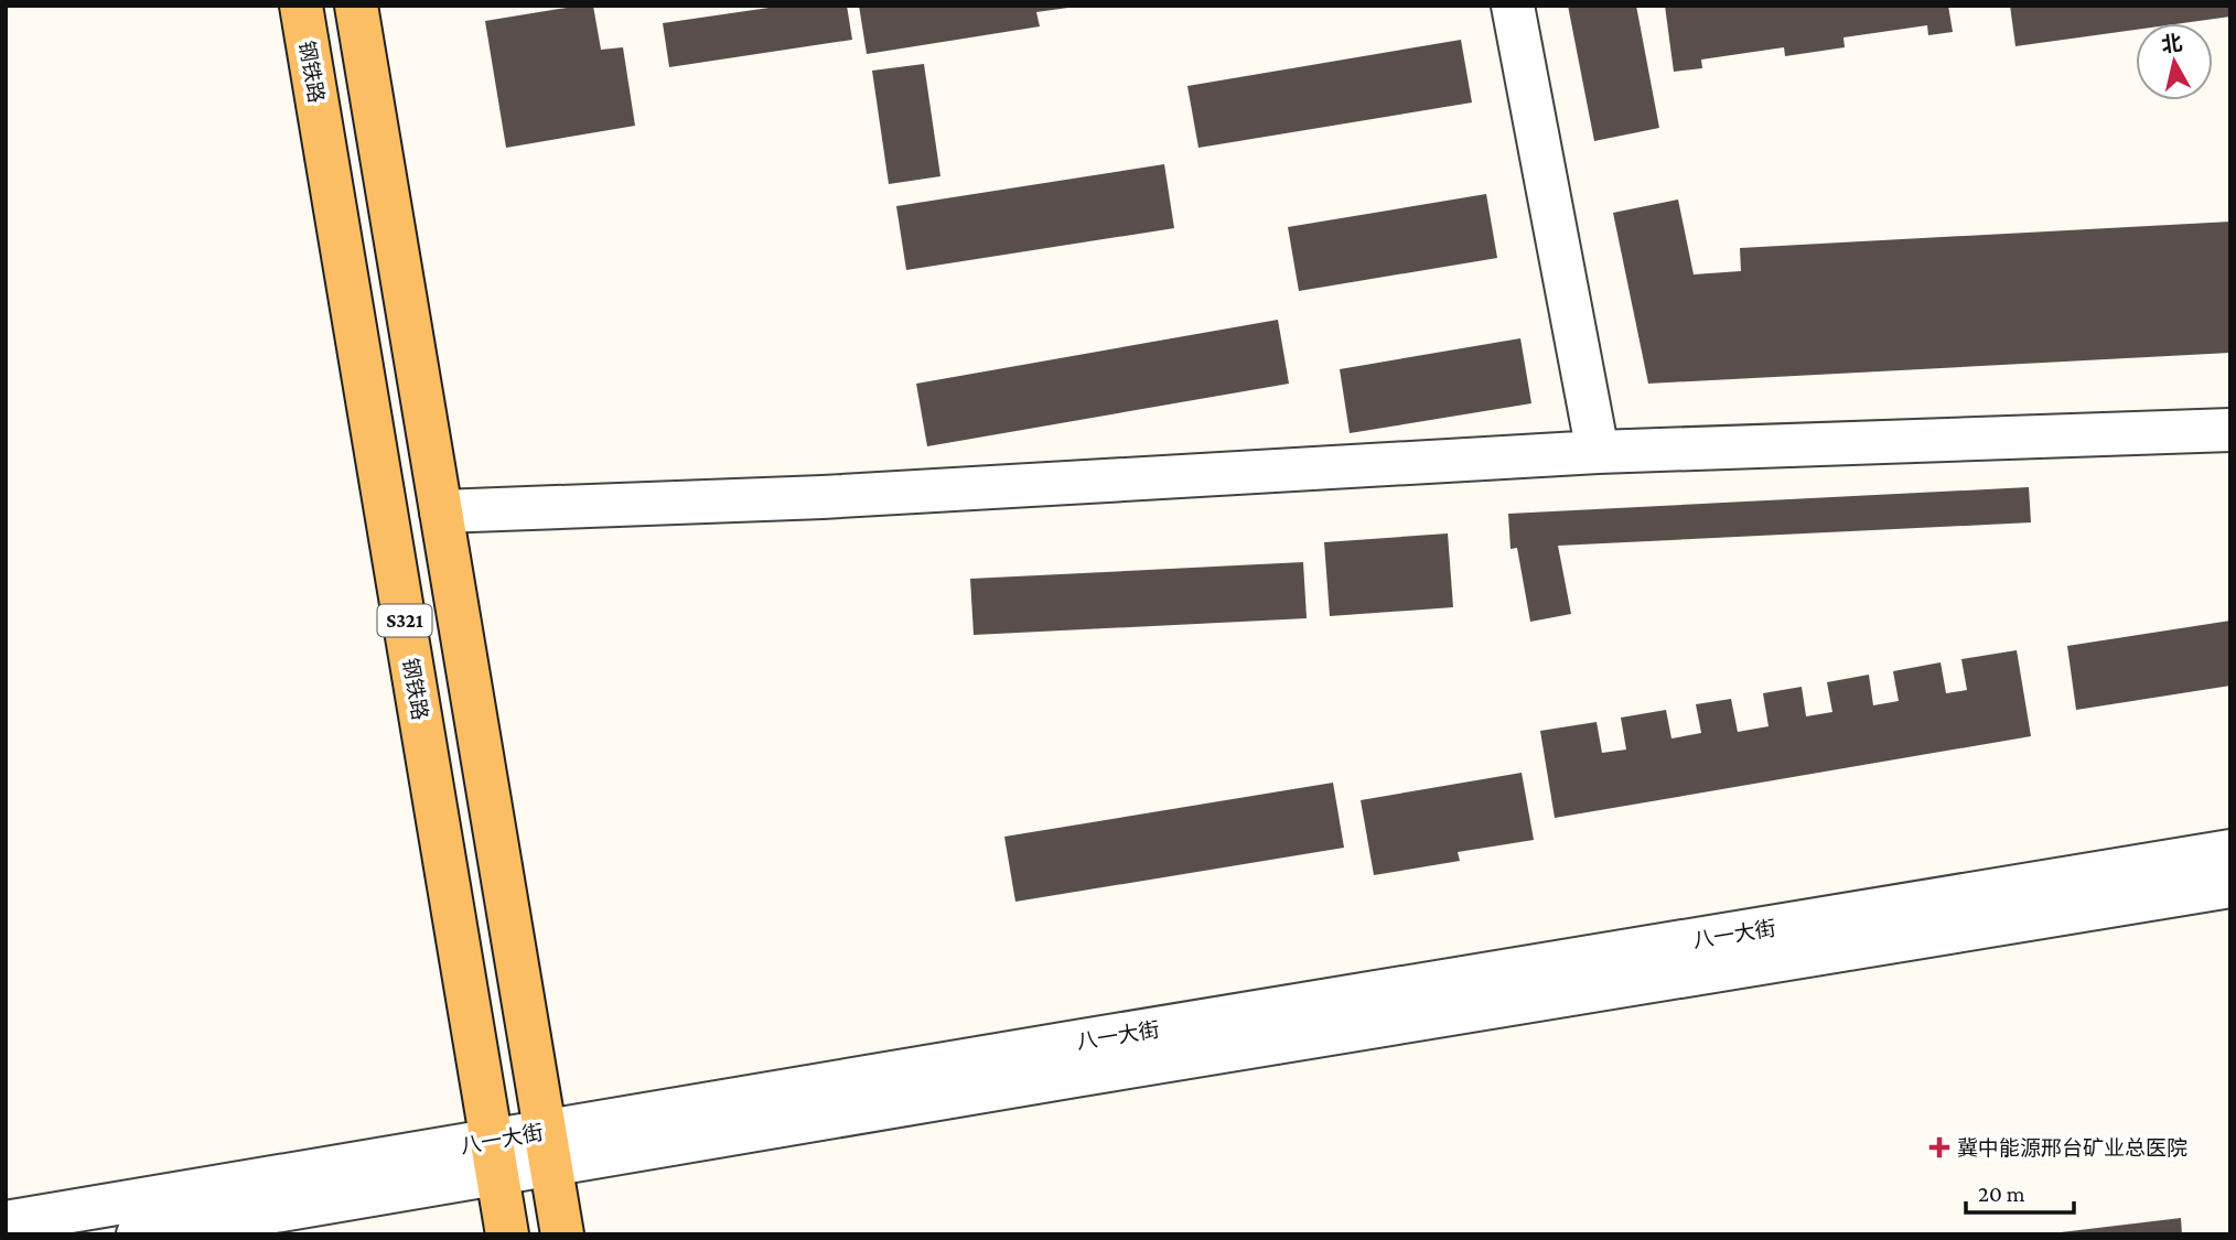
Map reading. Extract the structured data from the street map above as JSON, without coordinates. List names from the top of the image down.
{
  "streets": {
    "main road": ["钢铁路", "S321"],
    "street": ["八一大街"]
  },
  "crossings": [
    ["钢铁路", "八一大街"],
    ["S321", "八一大街"]
  ],
  "places": {
    "health": ["冀中能源邢台矿业总医院"]
  },
  "scale_bar": "20 m",
  "north": "top"
}
